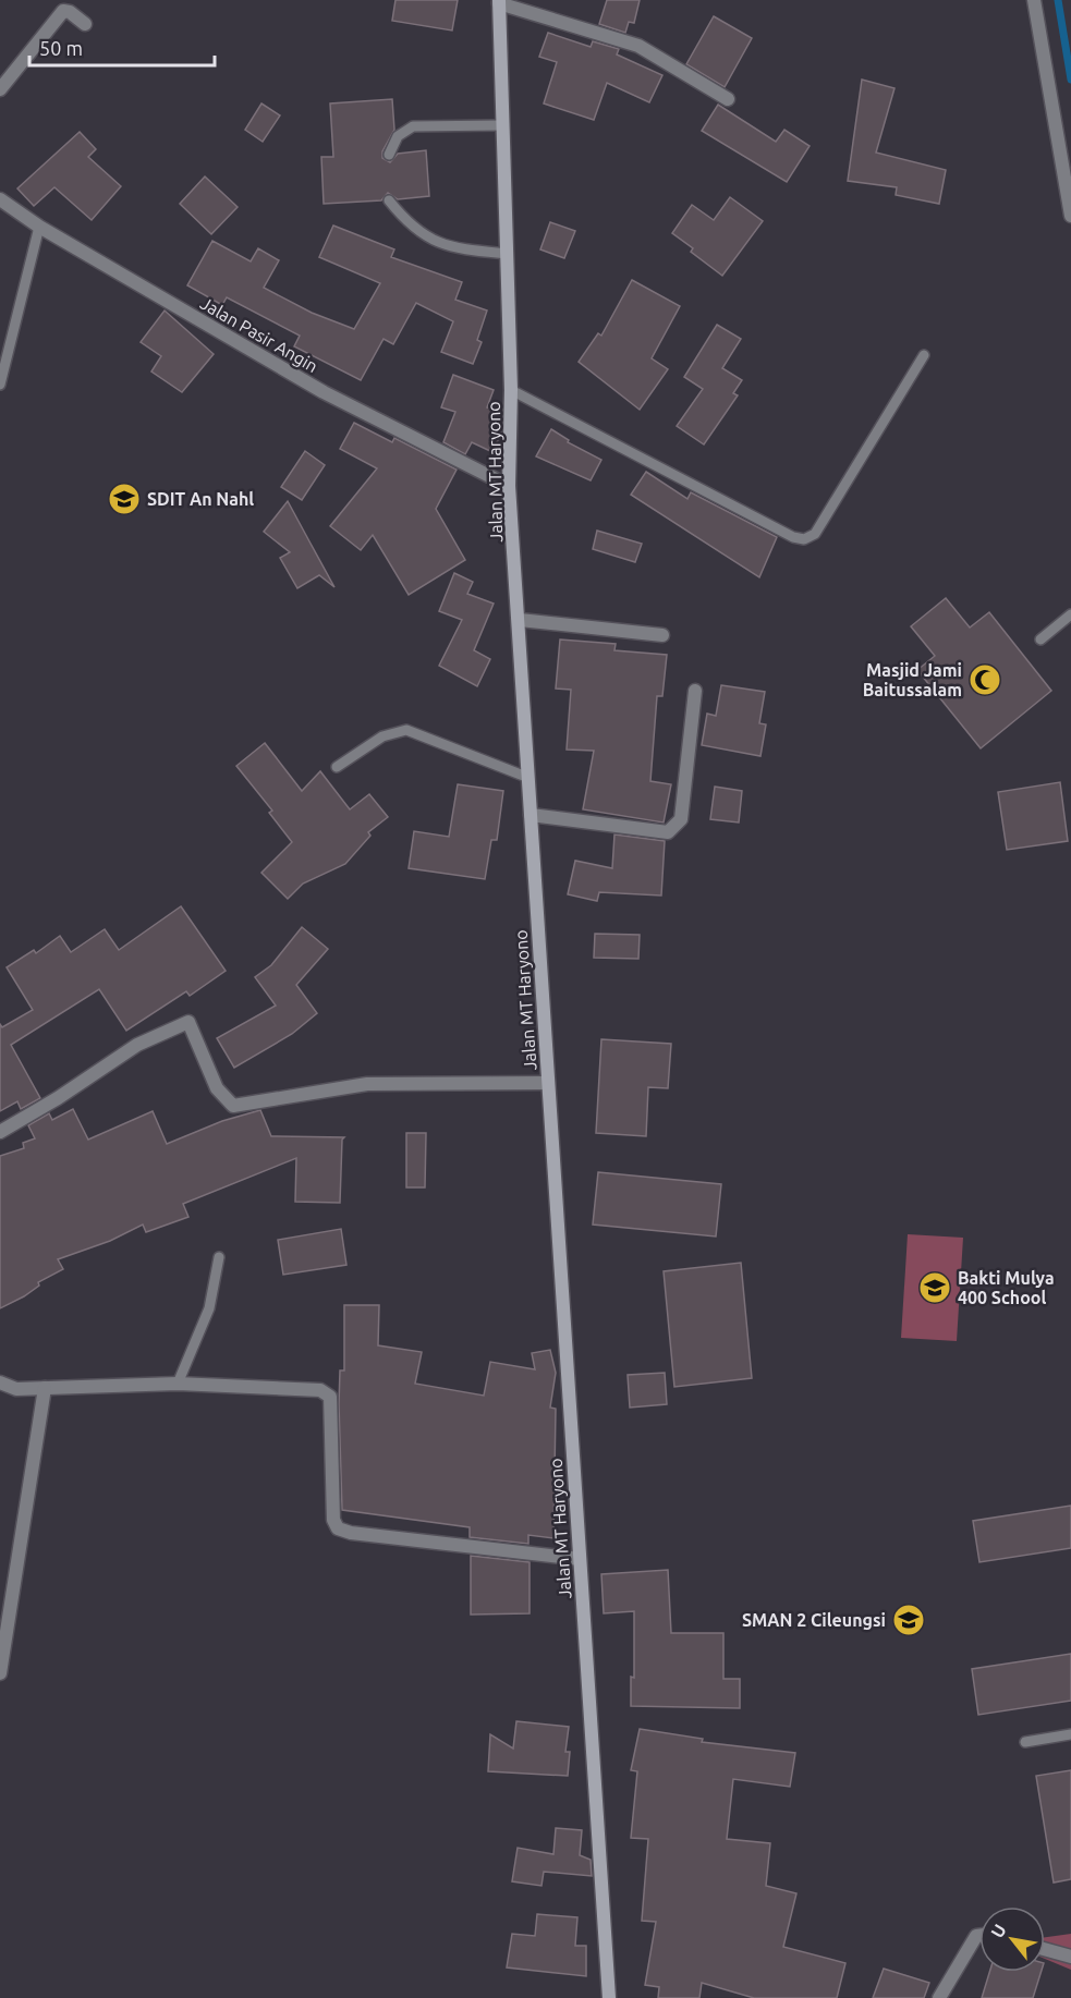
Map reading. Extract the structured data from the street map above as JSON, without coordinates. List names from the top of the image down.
{
  "streets": {
    "main road": ["Jalan MT Haryono"],
    "street": ["Jalan Pasir Angin"]
  },
  "crossings": [
    ["Jalan Pasir Angin", "Jalan MT Haryono"]
  ],
  "places": {
    "school or university": ["SDIT An Nahl", "Bakti Mulya 400 School", "SMAN 2 Cileungsi"],
    "mosque": ["Masjid Jami Baitussalam"]
  },
  "scale_bar": "50 m",
  "north": "top left"
}
